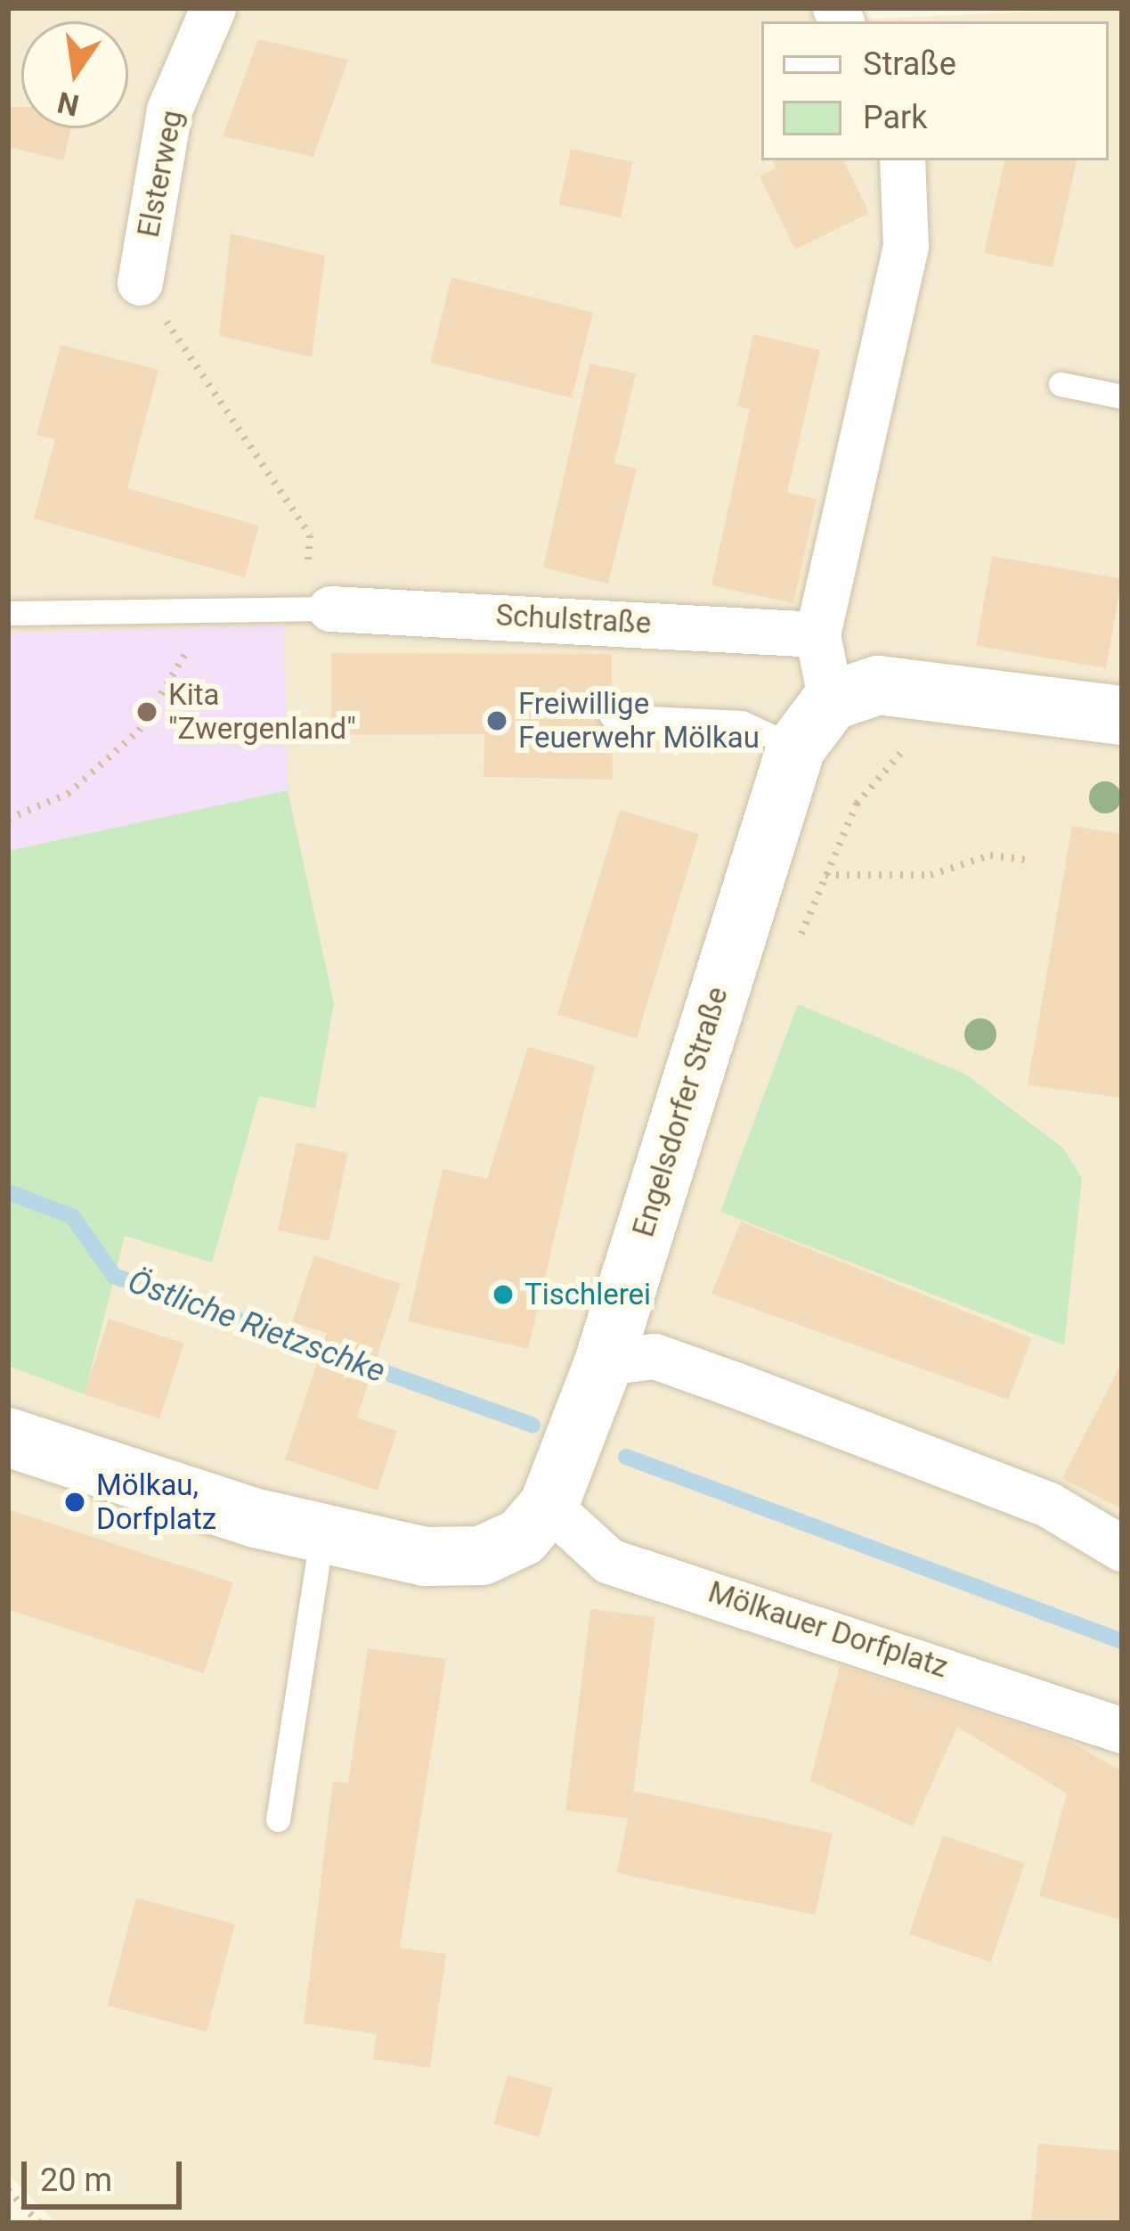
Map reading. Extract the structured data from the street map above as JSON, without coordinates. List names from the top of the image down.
{
  "streets": {
    "main road": ["Engelsdorfer Straße"],
    "street": ["Elsterweg", "Schulstraße", "Mölkauer Dorfplatz"]
  },
  "crossings": [
    ["Engelsdorfer Straße", "Mölkauer Dorfplatz"]
  ],
  "water": ["Östliche Rietzschke"],
  "places": [
    "Kita \"Zwergenland\"",
    "Freiwillige Feuerwehr Mölkau",
    "Tischlerei",
    "Mölkau, Dorfplatz"
  ],
  "legend": ["Straße", "Park"],
  "scale_bar": "20 m",
  "north": "bottom"
}
